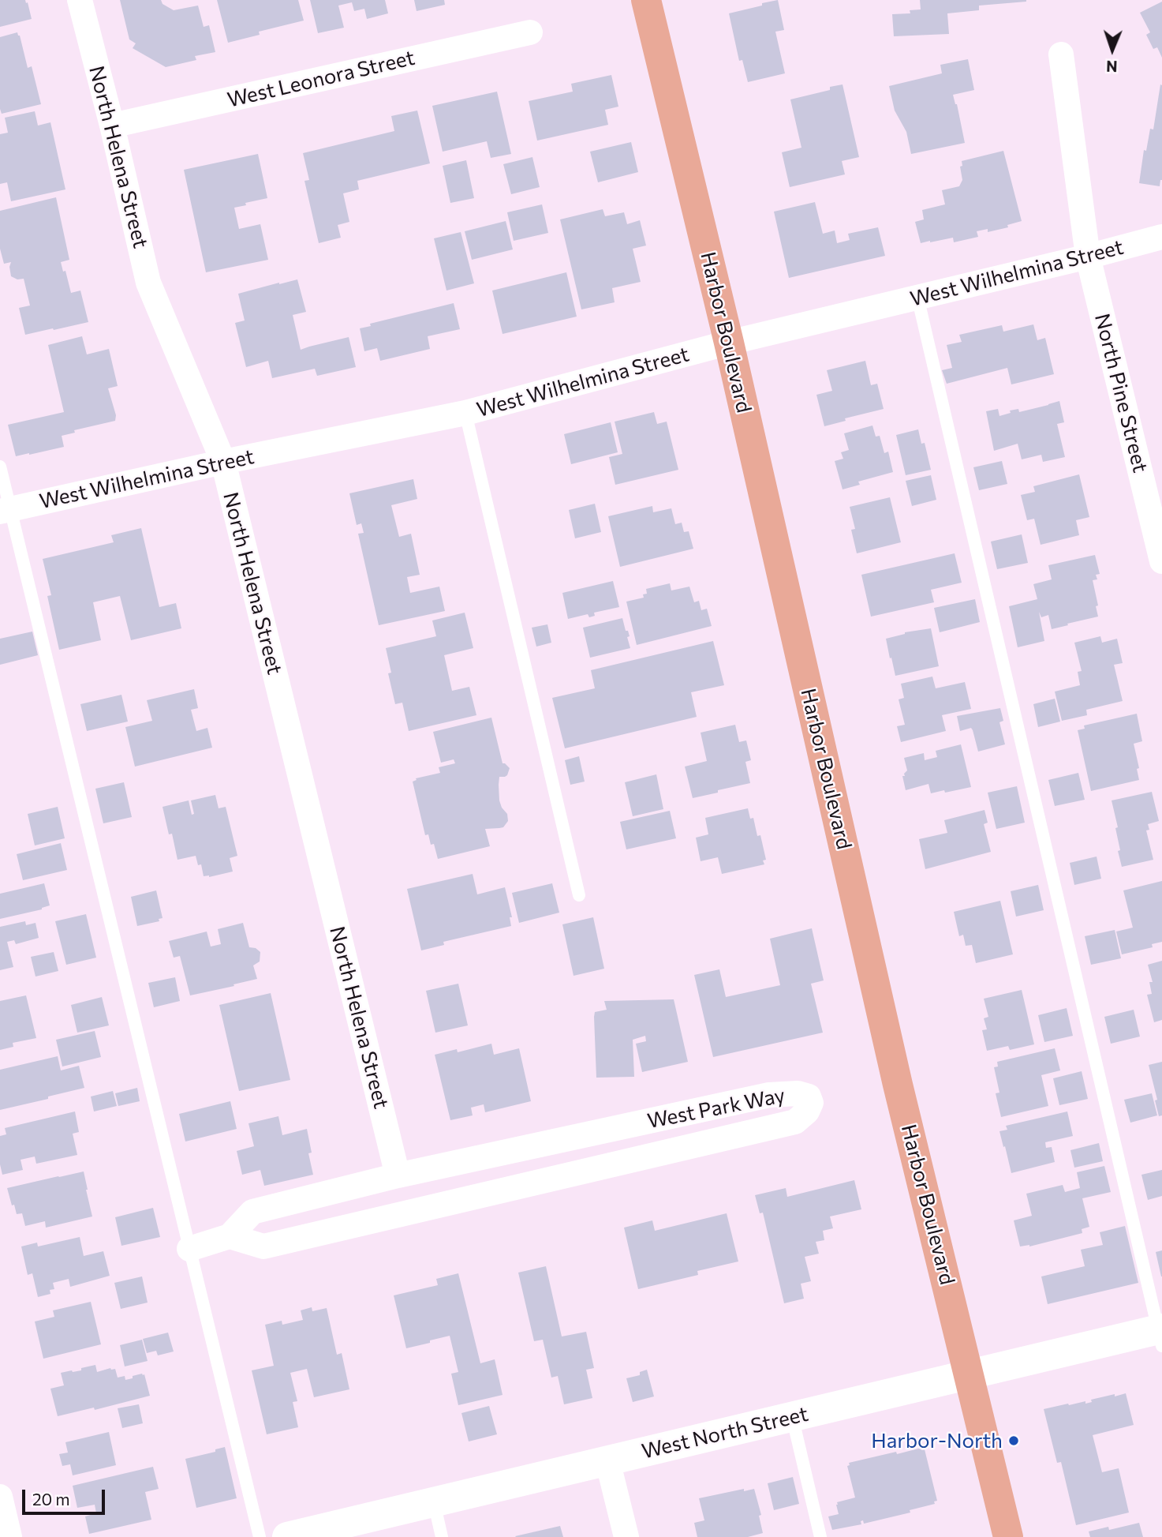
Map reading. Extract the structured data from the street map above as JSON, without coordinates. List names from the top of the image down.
{
  "streets": {
    "main road": ["Harbor Boulevard"],
    "street": [
      "West Leonora Street",
      "North Helena Street",
      "West Wilhelmina Street",
      "North Pine Street",
      "West Park Way",
      "West North Street"
    ]
  },
  "crossings": [
    ["West Leonora Street", "North Helena Street"],
    ["North Helena Street", "West Wilhelmina Street"],
    ["North Helena Street", "West Park Way"],
    ["West Wilhelmina Street", "Harbor Boulevard"],
    ["West Wilhelmina Street", "North Pine Street"],
    ["Harbor Boulevard", "West North Street"]
  ],
  "places": ["Harbor-North"],
  "scale_bar": "20 m",
  "north": "bottom"
}
